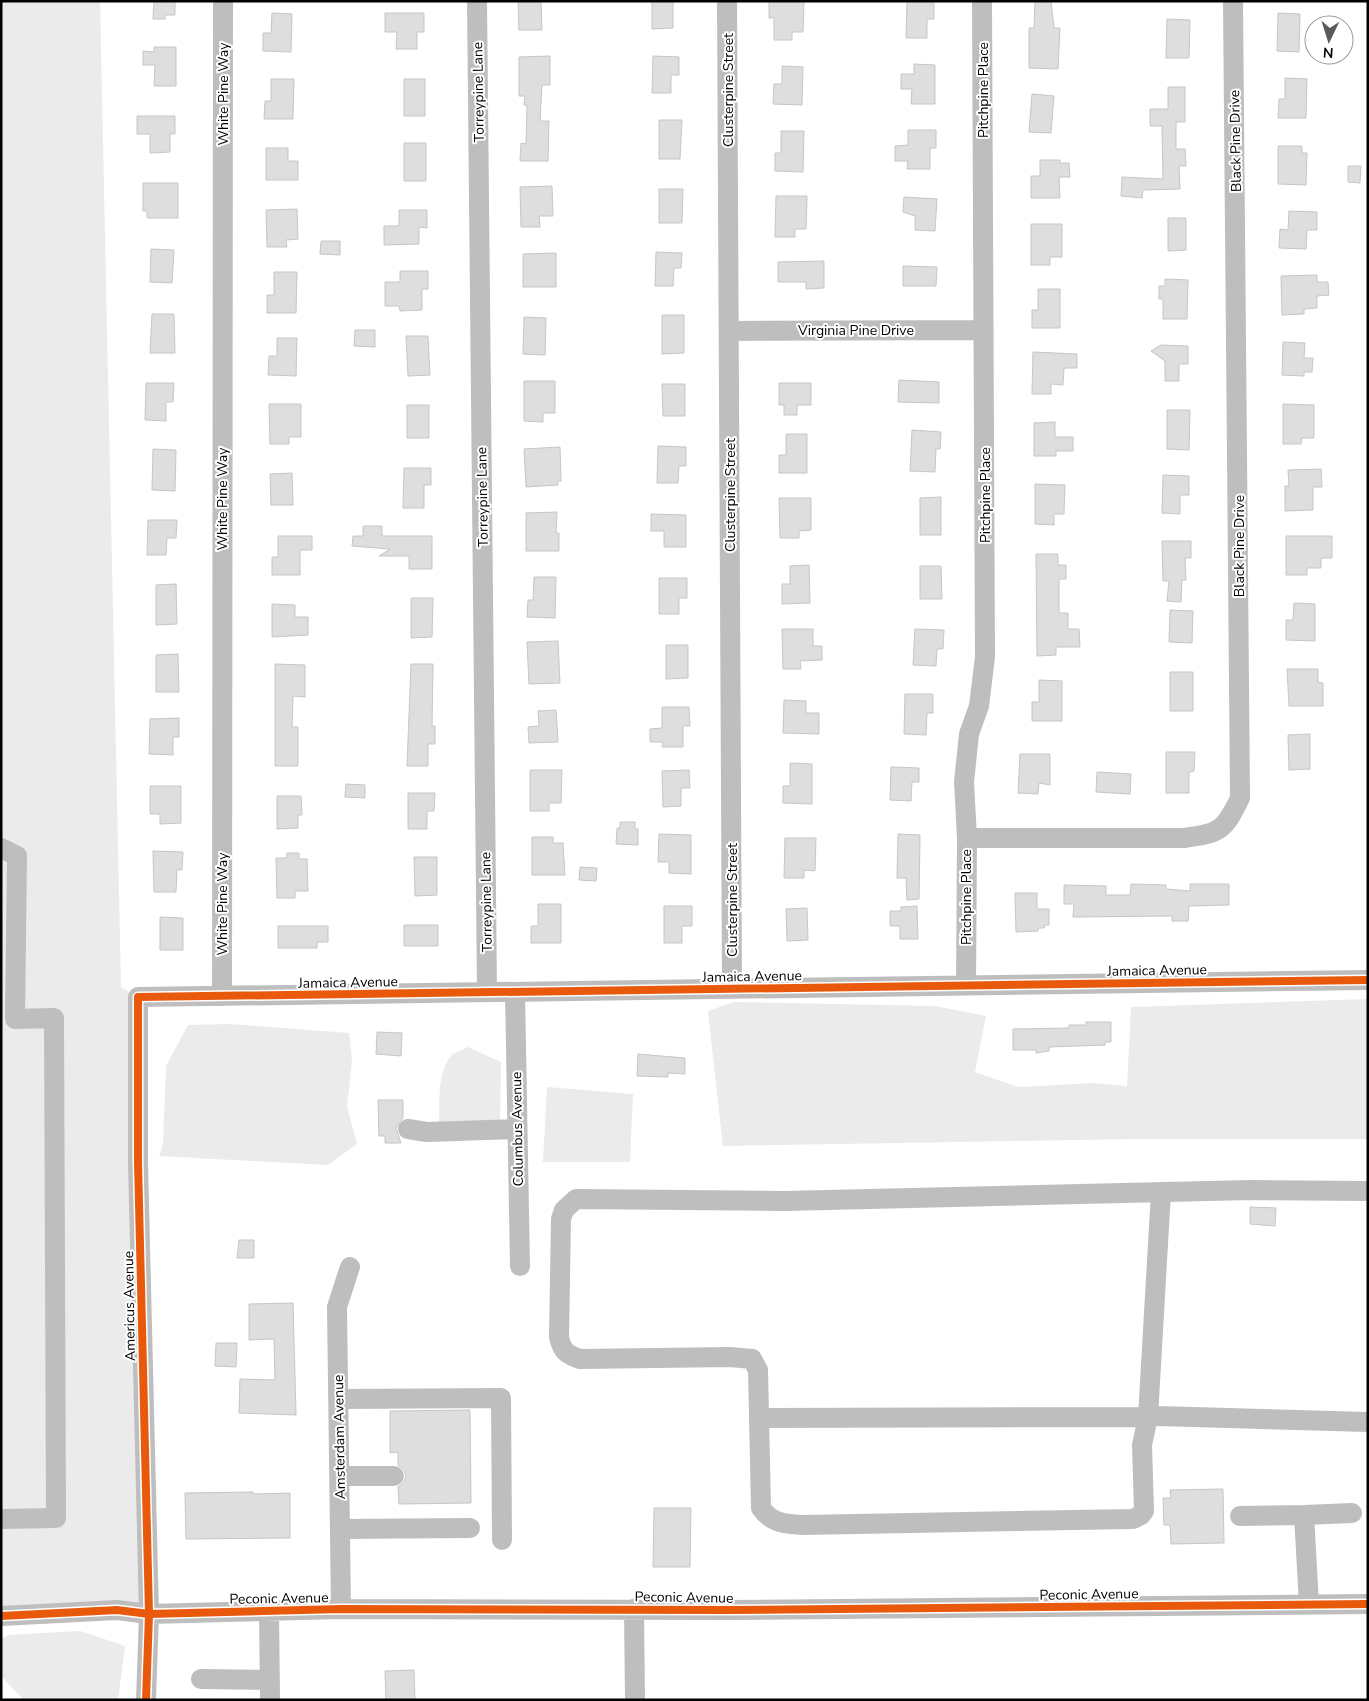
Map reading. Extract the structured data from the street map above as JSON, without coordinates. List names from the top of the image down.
{
  "streets": {
    "street": [
      "Clusterpine Street",
      "Pitchpine Place",
      "Torreypine Lane",
      "White Pine Way",
      "Black Pine Drive",
      "Virginia Pine Drive",
      "Jamaica Avenue",
      "Columbus Avenue",
      "Americus Avenue",
      "Amsterdam Avenue",
      "Peconic Avenue"
    ]
  },
  "crossings": [
    ["Clusterpine Street", "Virginia Pine Drive"],
    ["Clusterpine Street", "Jamaica Avenue"],
    ["Pitchpine Place", "Black Pine Drive"],
    ["Pitchpine Place", "Virginia Pine Drive"],
    ["Pitchpine Place", "Jamaica Avenue"],
    ["Torreypine Lane", "Jamaica Avenue"],
    ["White Pine Way", "Jamaica Avenue"],
    ["Jamaica Avenue", "Columbus Avenue"],
    ["Jamaica Avenue", "Americus Avenue"],
    ["Americus Avenue", "Peconic Avenue"],
    ["Amsterdam Avenue", "Peconic Avenue"]
  ],
  "north": "bottom"
}
